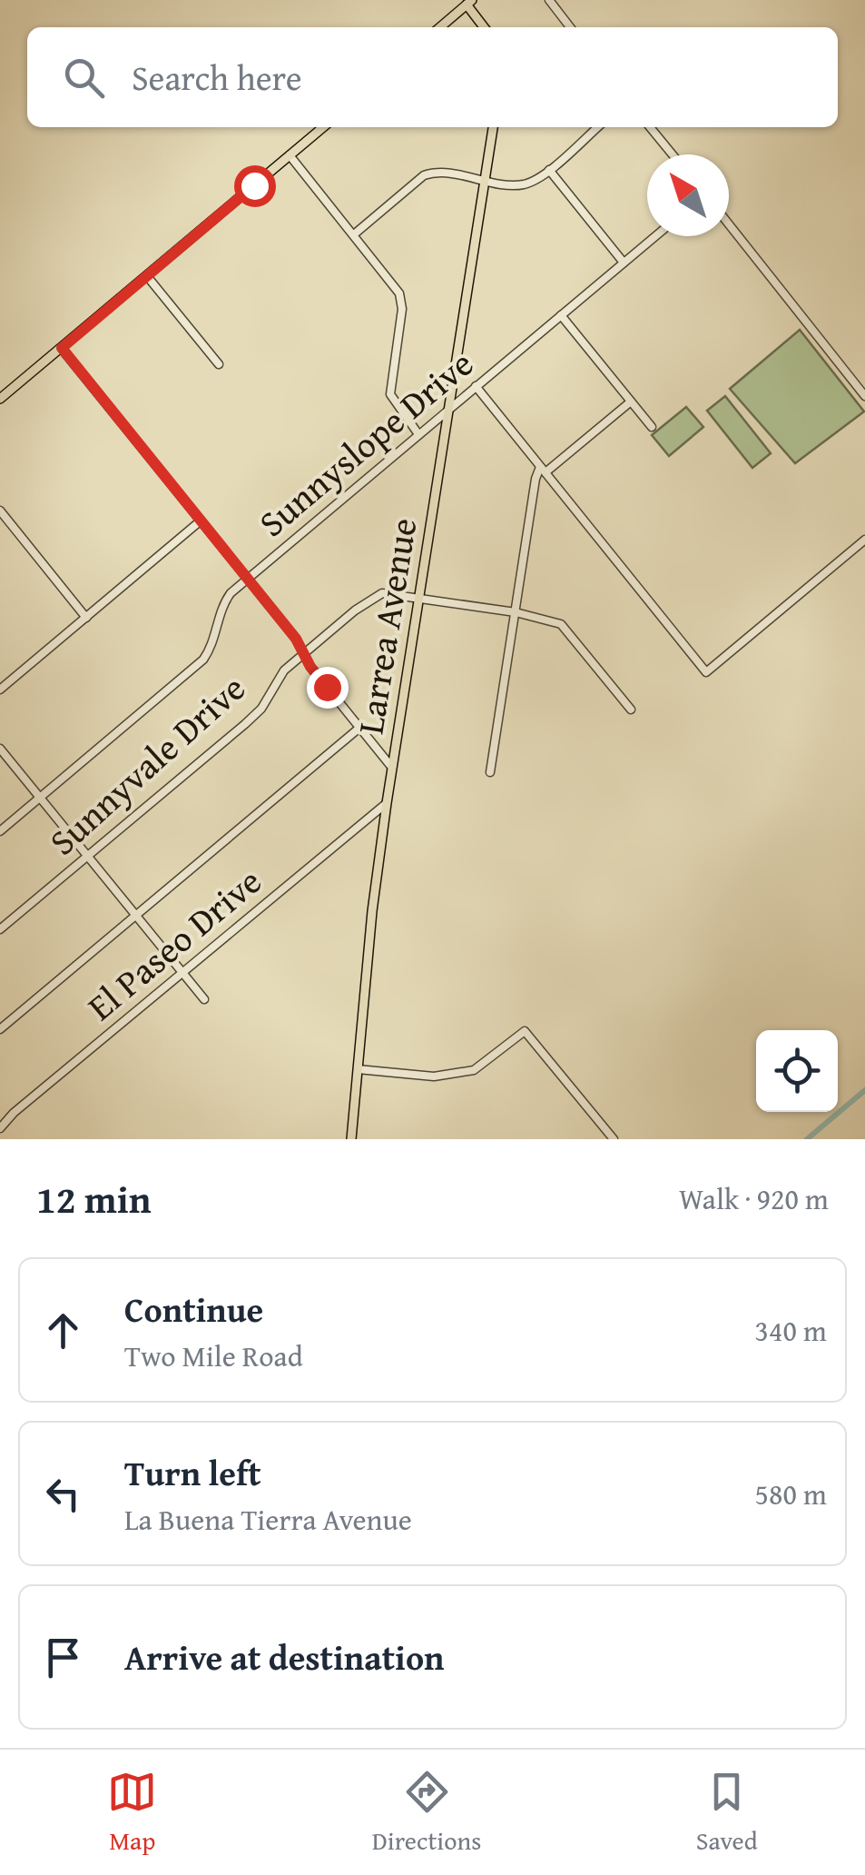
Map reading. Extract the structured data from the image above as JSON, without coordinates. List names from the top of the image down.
{
  "streets": {
    "main road": ["Larrea Avenue"],
    "street": ["Sunnyslope Drive", "Sunnyvale Drive", "El Paseo Drive"]
  },
  "crossings": [
    ["Sunnyslope Drive", "Larrea Avenue"],
    ["Larrea Avenue", "Sunnyvale Drive"],
    ["Larrea Avenue", "El Paseo Drive"]
  ],
  "north": "top left",
  "page": {
    "search": "Search here",
    "heading": ["12 min", "Walk · 920 m"],
    "list": [
      ["Continue", "Two Mile Road", "340 m"],
      ["Turn left", "La Buena Tierra Avenue", "580 m"],
      "Arrive at destination"
    ],
    "nav": ["Map", "Directions", "Saved"]
  }
}
